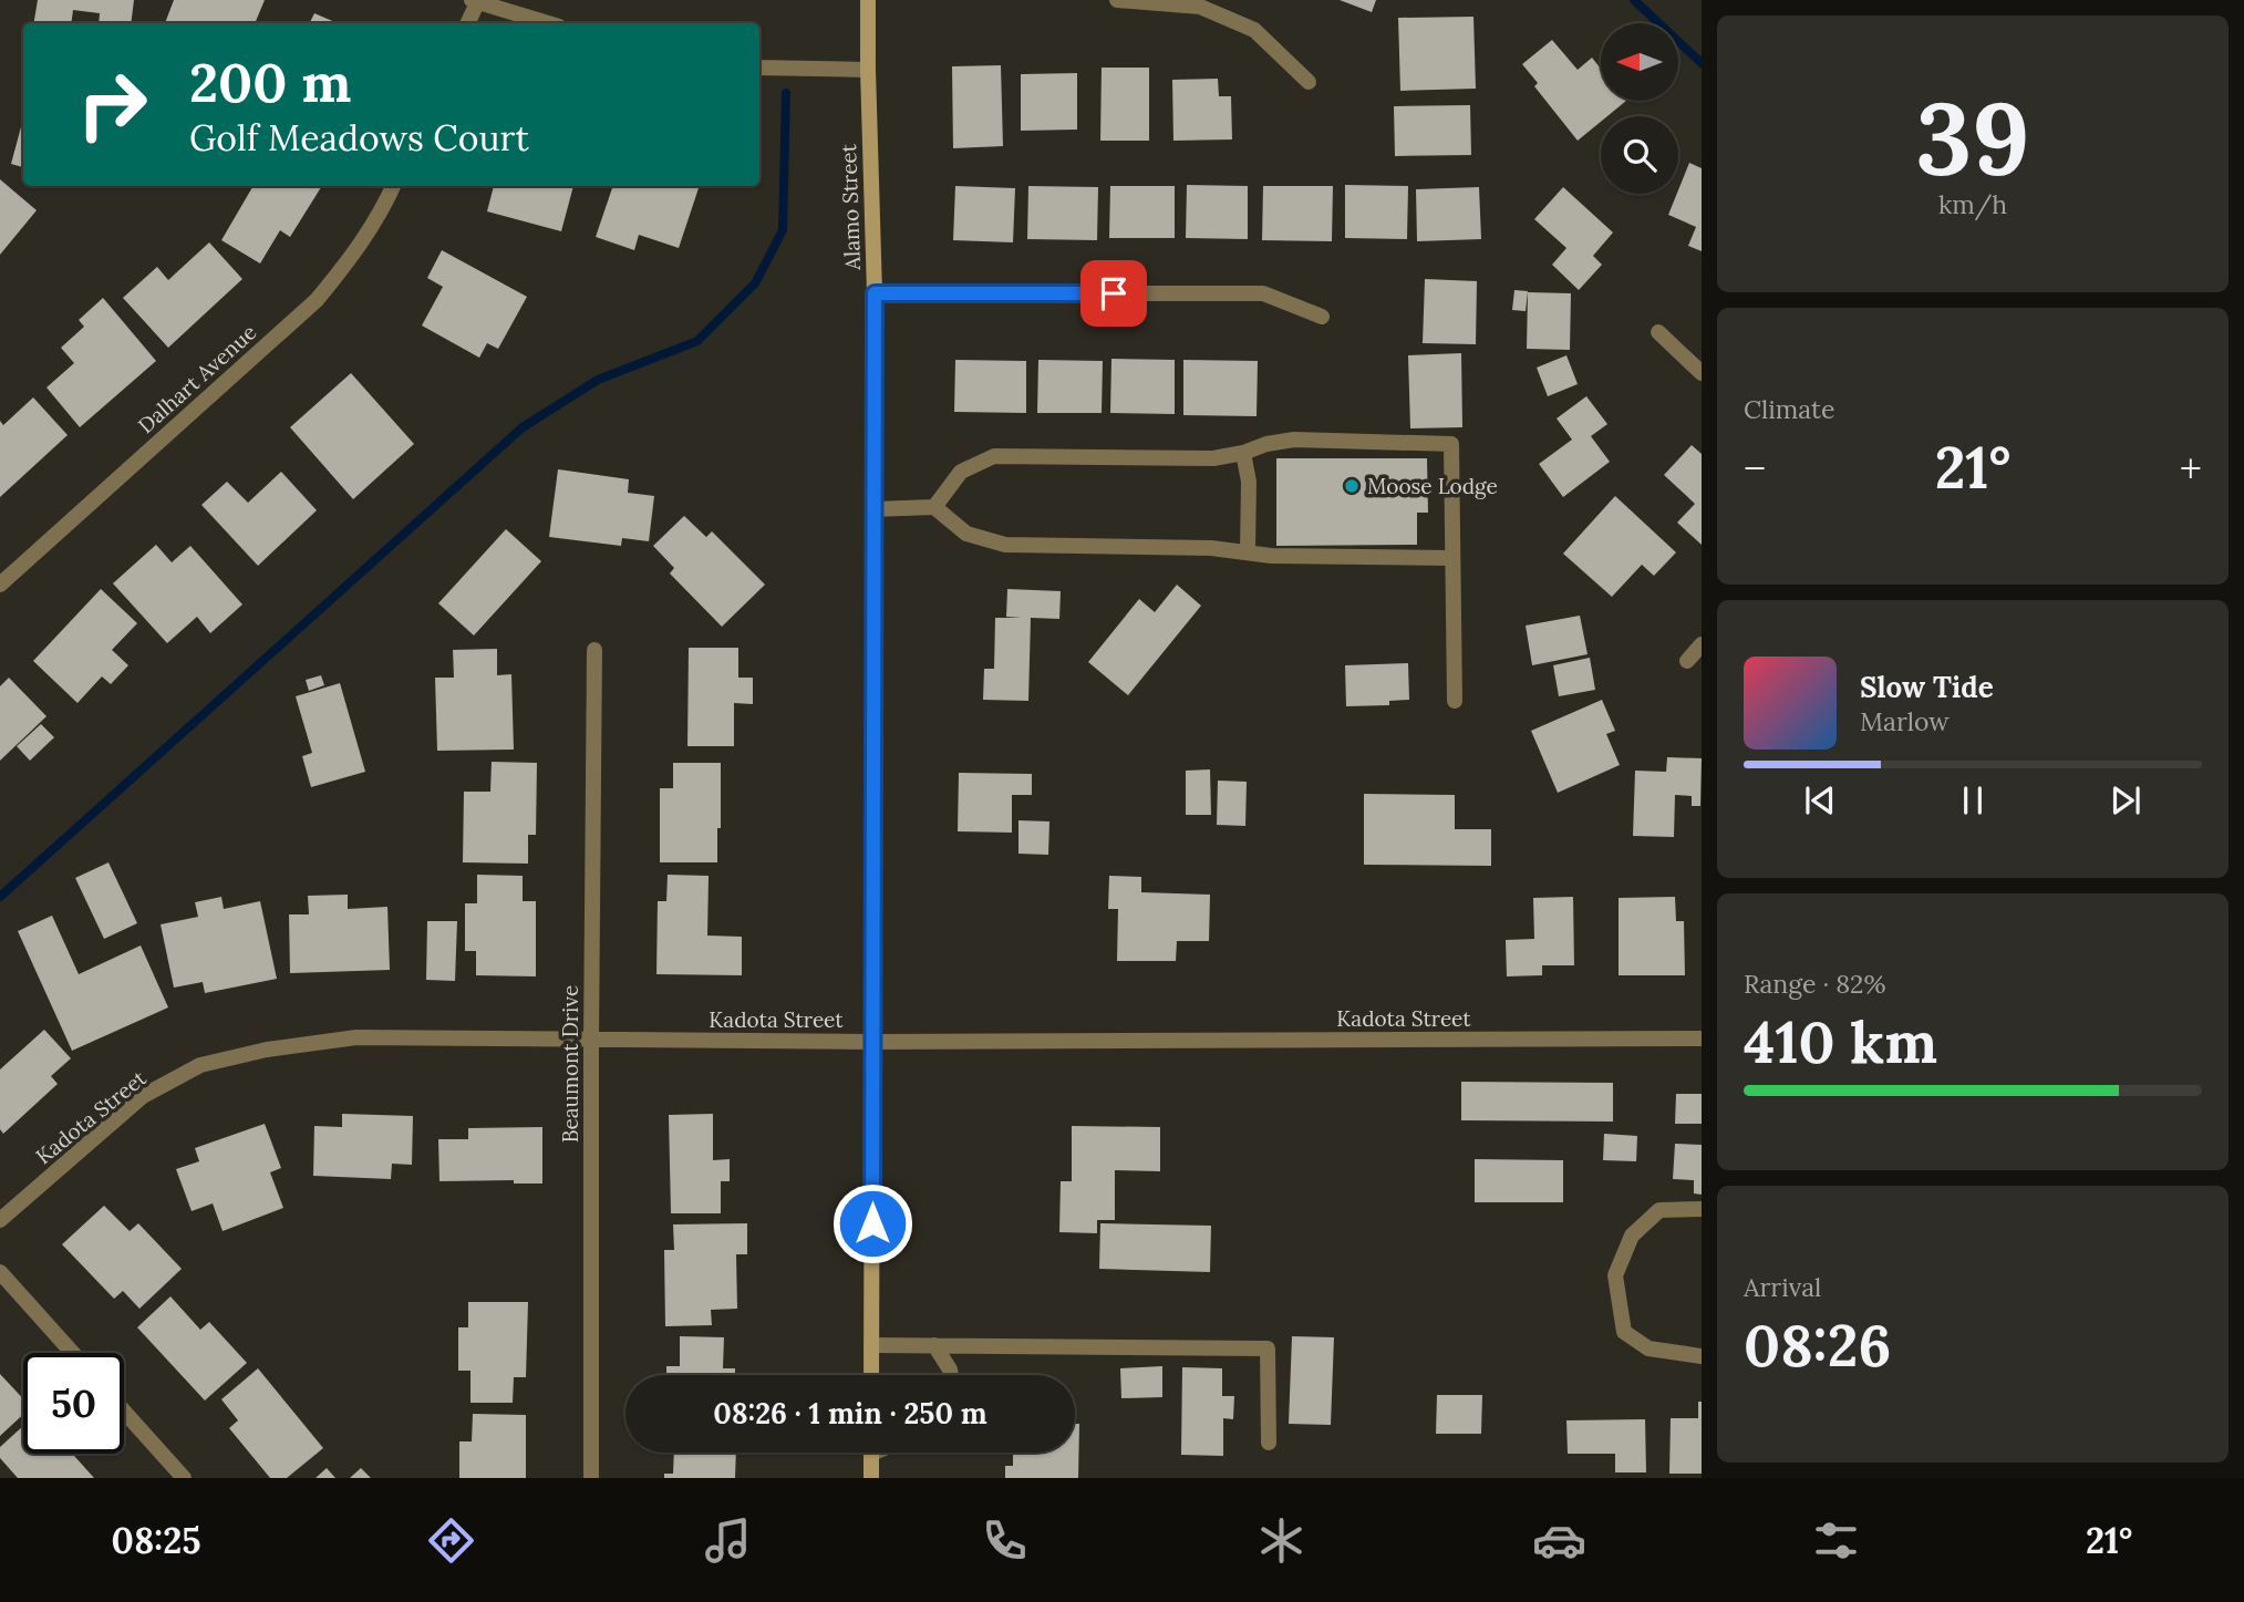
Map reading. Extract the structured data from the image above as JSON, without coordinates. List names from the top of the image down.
{
  "streets": {
    "main road": ["Alamo Street"],
    "street": ["Dalhart Avenue", "Kadota Street", "Beaumont Drive"]
  },
  "crossings": [
    ["Alamo Street", "Kadota Street"],
    ["Kadota Street", "Beaumont Drive"]
  ],
  "places": ["Moose Lodge"],
  "north": "left",
  "page": {
    "tile": [
      ["39", "km/h"],
      "Climate",
      ["Range · 82%", "410 km"],
      ["Arrival", "08:26"]
    ],
    "turn": ["200 m", "Golf Meadows Court"],
    "heat": ["−", "21°", "+"],
    "song": ["Slow Tide", "Marlow"],
    "limit": "50",
    "trip": "08:26 · 1 min · 250 m",
    "tabs": ["08:25", "21°"]
  }
}
